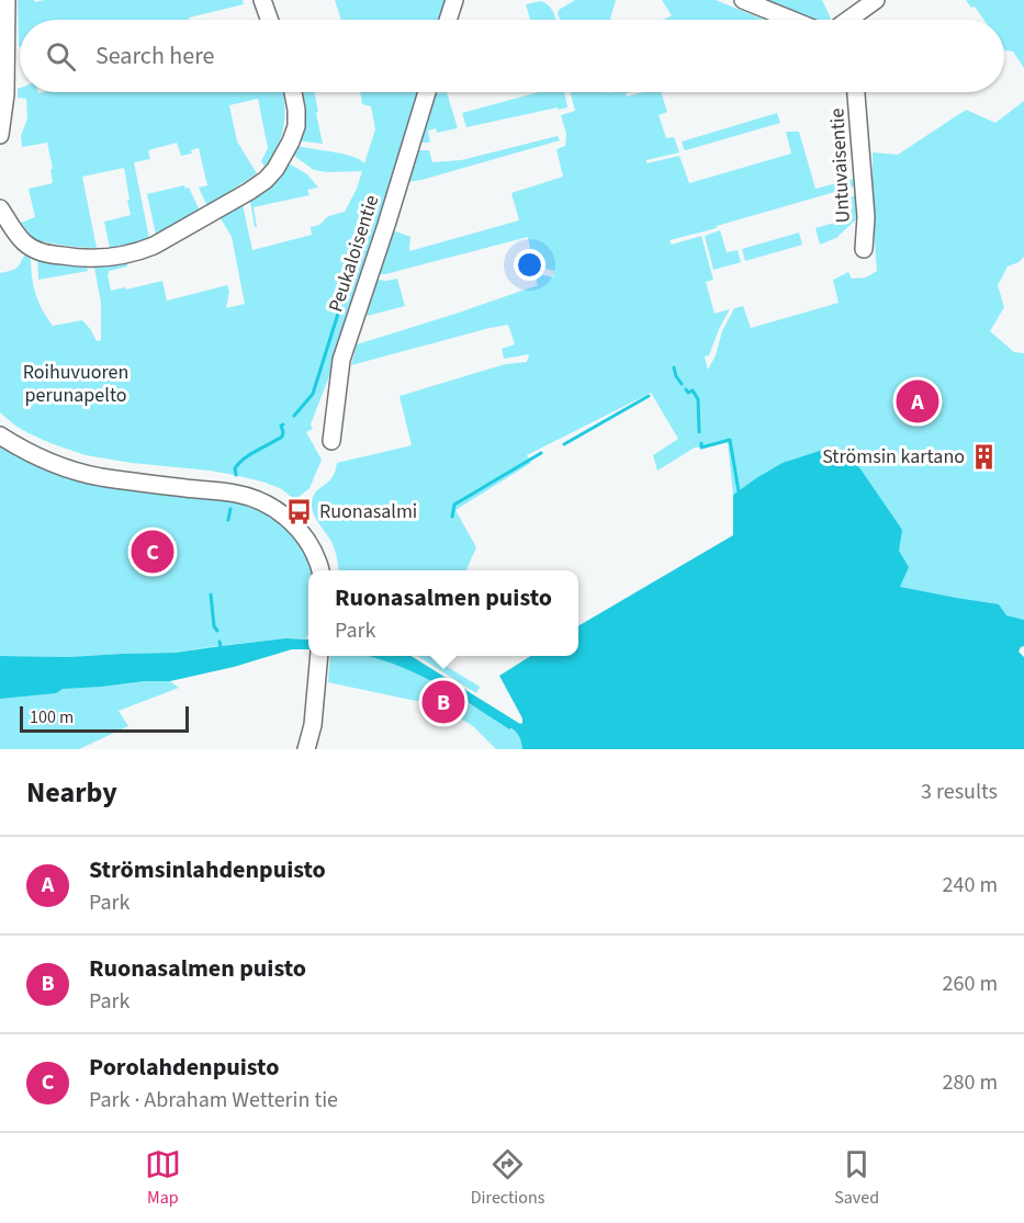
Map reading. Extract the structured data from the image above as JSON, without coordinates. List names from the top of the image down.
{
  "streets": {
    "street": ["Untuvaisentie", "Peukaloisentie"]
  },
  "parks": ["Roihuvuoren perunapelto"],
  "places": {
    "building": ["Strömsin kartano"],
    "bus stop": ["Ruonasalmi"]
  },
  "scale_bar": "100 m",
  "page": {
    "search": "Search here",
    "pins": ["A", "C", "B"],
    "popup": ["Ruonasalmen puisto", "Park"],
    "scale": "100 m",
    "heading": ["Nearby", "3 results"],
    "list": [
      {
        "mark": "A",
        "name": "Strömsinlahdenpuisto",
        "note": "Park",
        "value": "240 m"
      },
      {
        "mark": "B",
        "name": "Ruonasalmen puisto",
        "note": "Park",
        "value": "260 m"
      },
      {
        "mark": "C",
        "name": "Porolahdenpuisto",
        "note": "Park · Abraham Wetterin tie",
        "value": "280 m"
      }
    ],
    "nav": ["Map", "Directions", "Saved"]
  }
}
